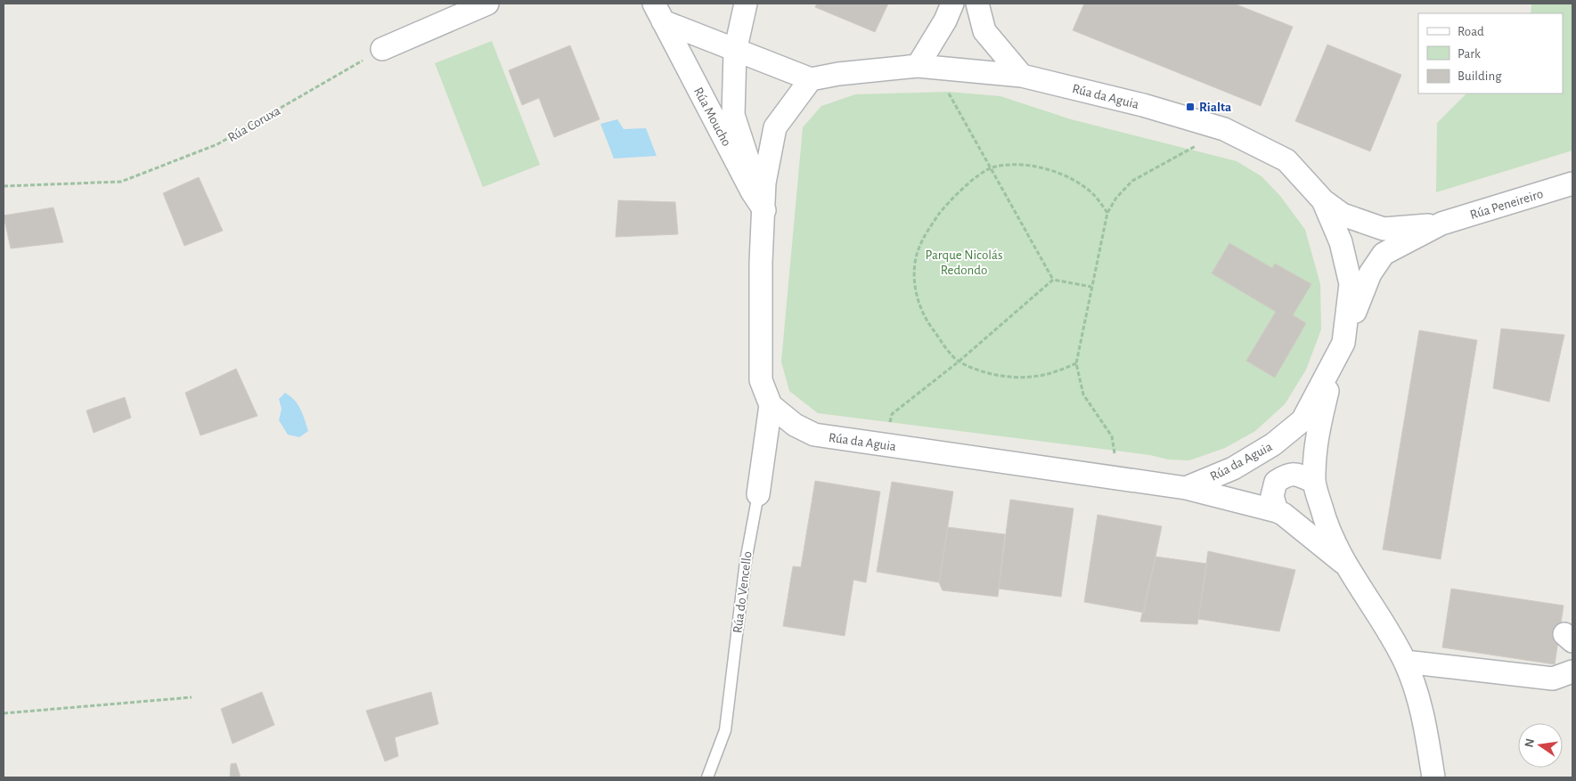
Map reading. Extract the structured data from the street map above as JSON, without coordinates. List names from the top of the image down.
{
  "streets": {
    "street": [
      "Rúa da Aguia",
      "Rúa Moucho",
      "Rúa Peneireiro",
      "Rúa do Vencello"
    ],
    "path": ["Rúa Coruxa"]
  },
  "crossings": [
    ["Rúa da Aguia", "Rúa Moucho"],
    ["Rúa da Aguia", "Rúa Peneireiro"],
    ["Rúa da Aguia", "Rúa do Vencello"]
  ],
  "parks": ["Parque Nicolás Redondo"],
  "places": {
    "transit": ["Rialta"]
  },
  "legend": ["Road", "Park", "Building"],
  "north": "left"
}
